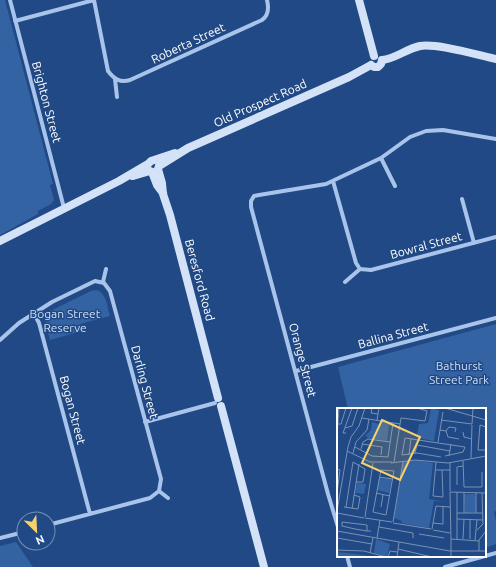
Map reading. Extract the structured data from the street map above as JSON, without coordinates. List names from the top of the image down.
{
  "streets": {
    "main road": ["Old Prospect Road", "Beresford Road"],
    "street": [
      "Roberta Street",
      "Brighton Street",
      "Bowral Street",
      "Ballina Street",
      "Orange Street",
      "Darling Street",
      "Bogan Street"
    ]
  },
  "crossings": [
    ["Brighton Street", "Old Prospect Road"],
    ["Old Prospect Road", "Beresford Road"],
    ["Ballina Street", "Orange Street"]
  ],
  "parks": ["Bogan Street Reserve", "Bathurst Street Park"],
  "north": "bottom right"
}
